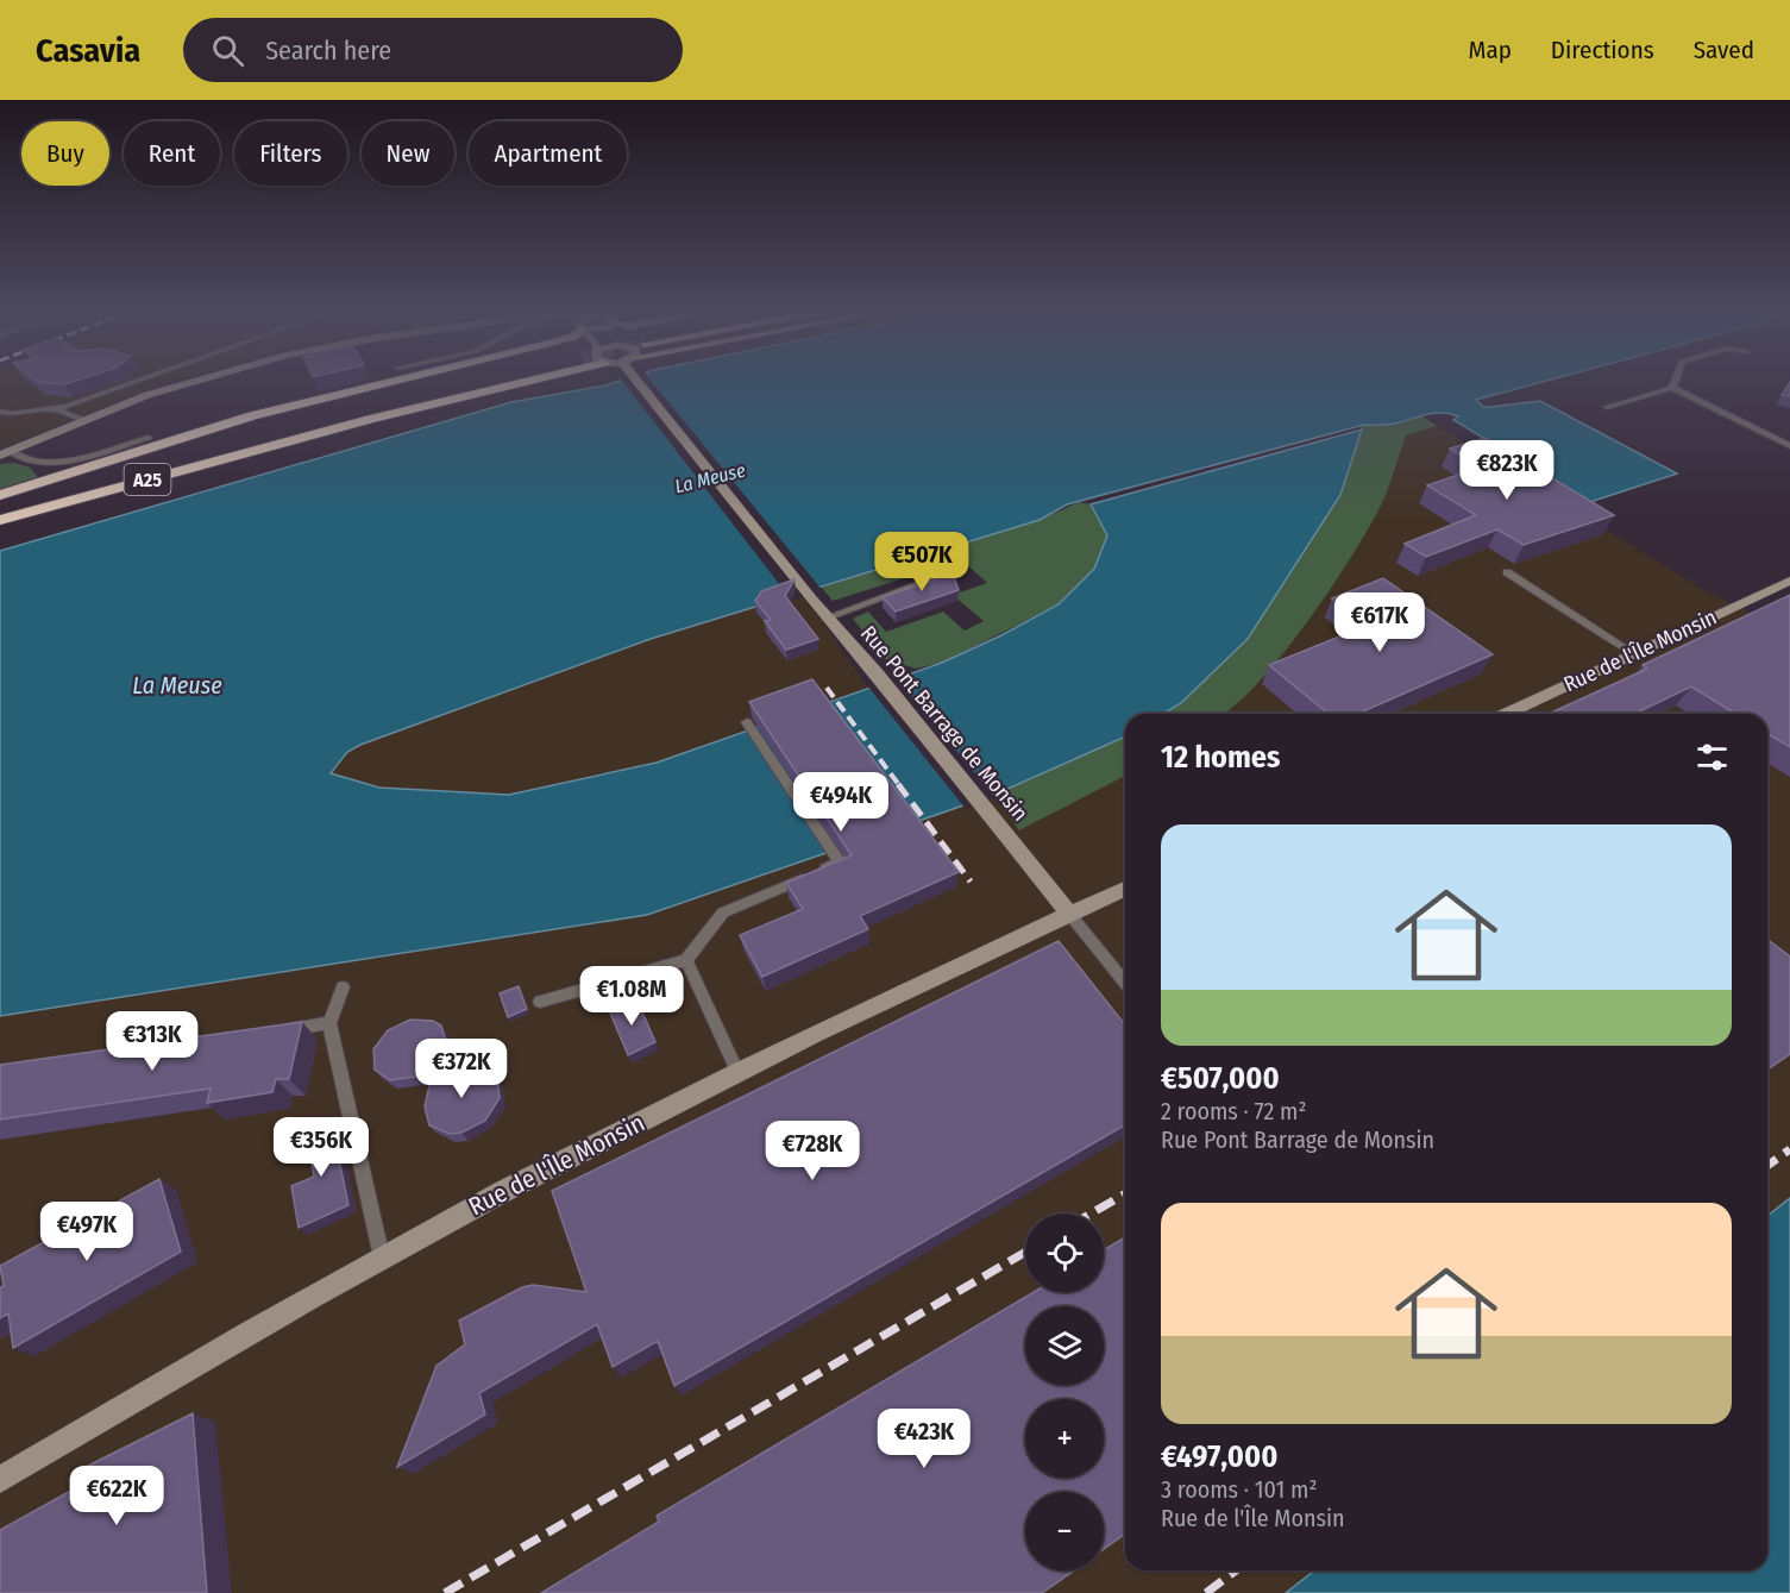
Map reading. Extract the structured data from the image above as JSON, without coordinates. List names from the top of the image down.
{
  "streets": {
    "highway": ["A25"],
    "street": ["Rue de l'Île Monsin", "Rue Pont Barrage de Monsin"]
  },
  "crossings": [
    ["Rue de l'Île Monsin", "Rue Pont Barrage de Monsin"]
  ],
  "water": ["La Meuse"],
  "page": {
    "header": "Casavia",
    "search": "Search here",
    "nav": ["Map", "Directions", "Saved"],
    "chip": [
      "Buy",
      "Rent",
      "Filters",
      "New",
      "Apartment"
    ],
    "price": [
      "€823K",
      "€507K",
      "€617K",
      "€494K",
      "€1.08M",
      "€313K",
      "€372K",
      "€356K",
      "€728K",
      "€497K",
      "€423K",
      "€622K"
    ],
    "heading": "12 homes",
    "list": [
      {
        "name": "€507,000",
        "note": "2 rooms · 72 m² · Rue Pont Barrage de Monsin"
      },
      {
        "name": "€497,000",
        "note": "3 rooms · 101 m² · Rue de l'Île Monsin"
      }
    ],
    "map_buttons": ["+", "−"]
  }
}
